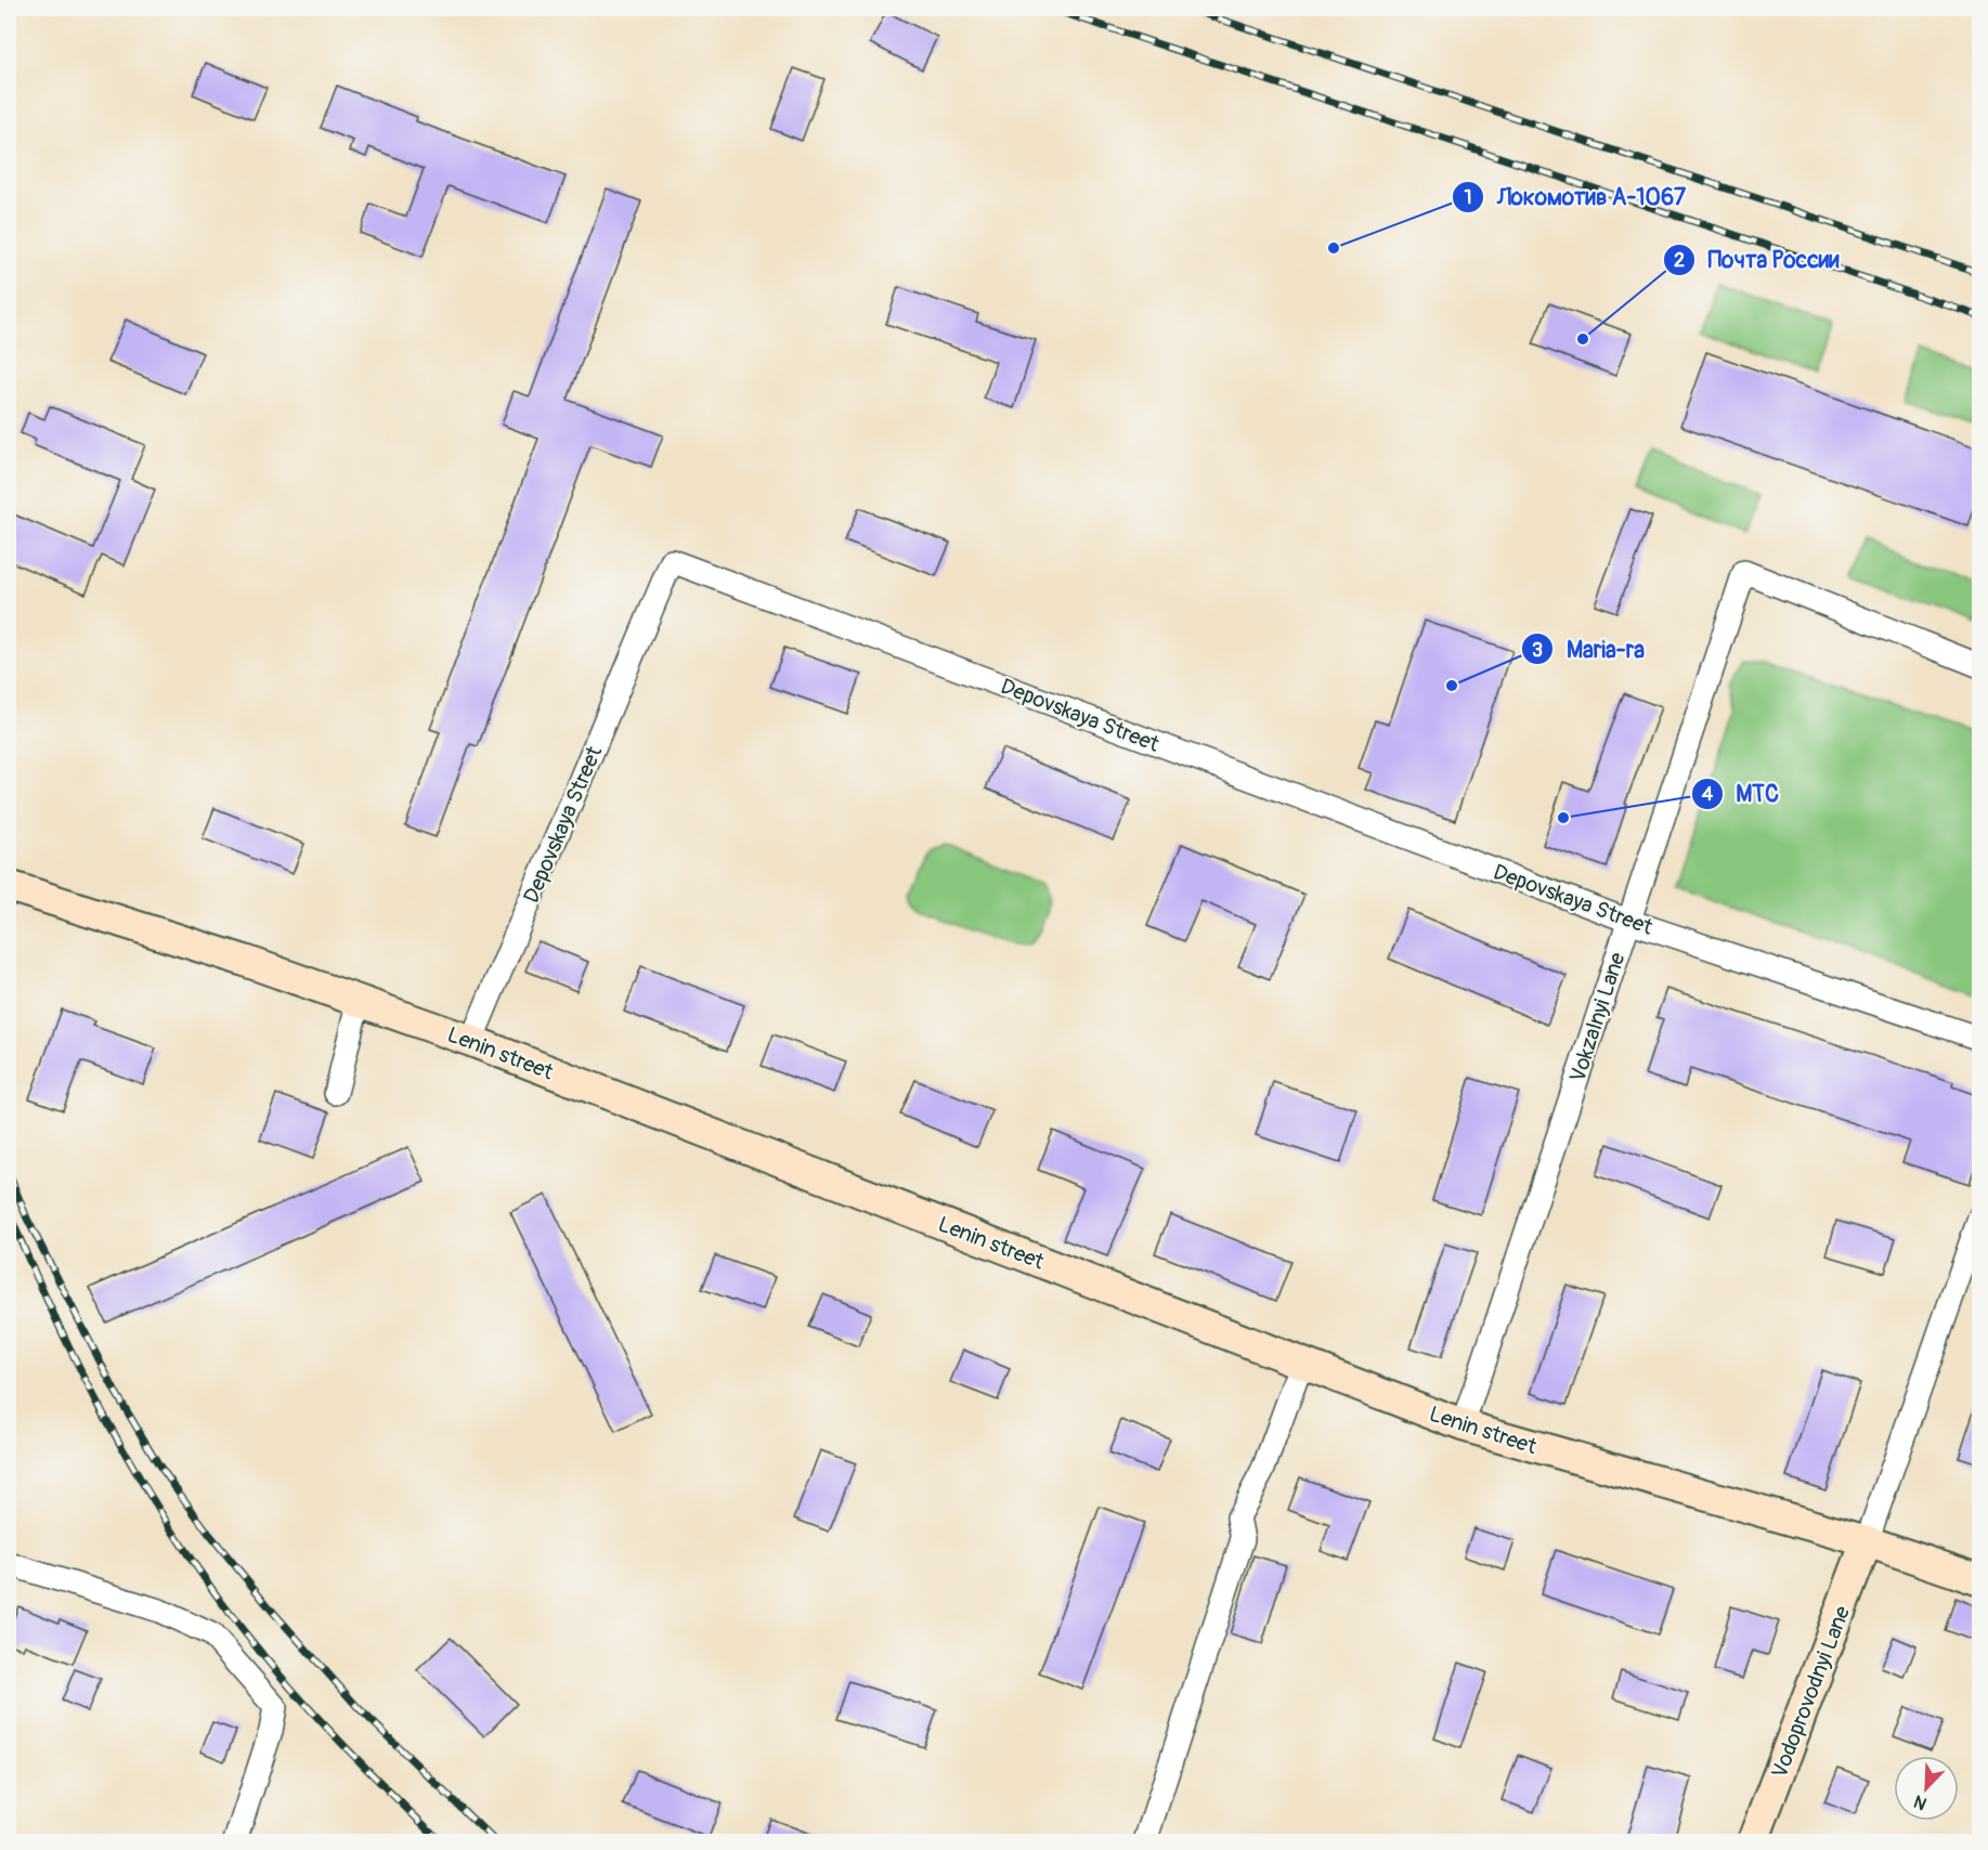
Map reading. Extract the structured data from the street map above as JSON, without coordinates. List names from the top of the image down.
{
  "streets": {
    "main road": ["Lenin street", "Vodoprovodnyi Lane"],
    "street": ["Depovskaya Street", "Vokzalnyi Lane"]
  },
  "crossings": [
    ["Depovskaya Street", "Vokzalnyi Lane"],
    ["Depovskaya Street", "Lenin street"],
    ["Vokzalnyi Lane", "Lenin street"],
    ["Lenin street", "Vodoprovodnyi Lane"]
  ],
  "places": [
    "Локомотив А-1067",
    "Почта России",
    "Maria-ra",
    "МТС"
  ],
  "north": "bottom left"
}
